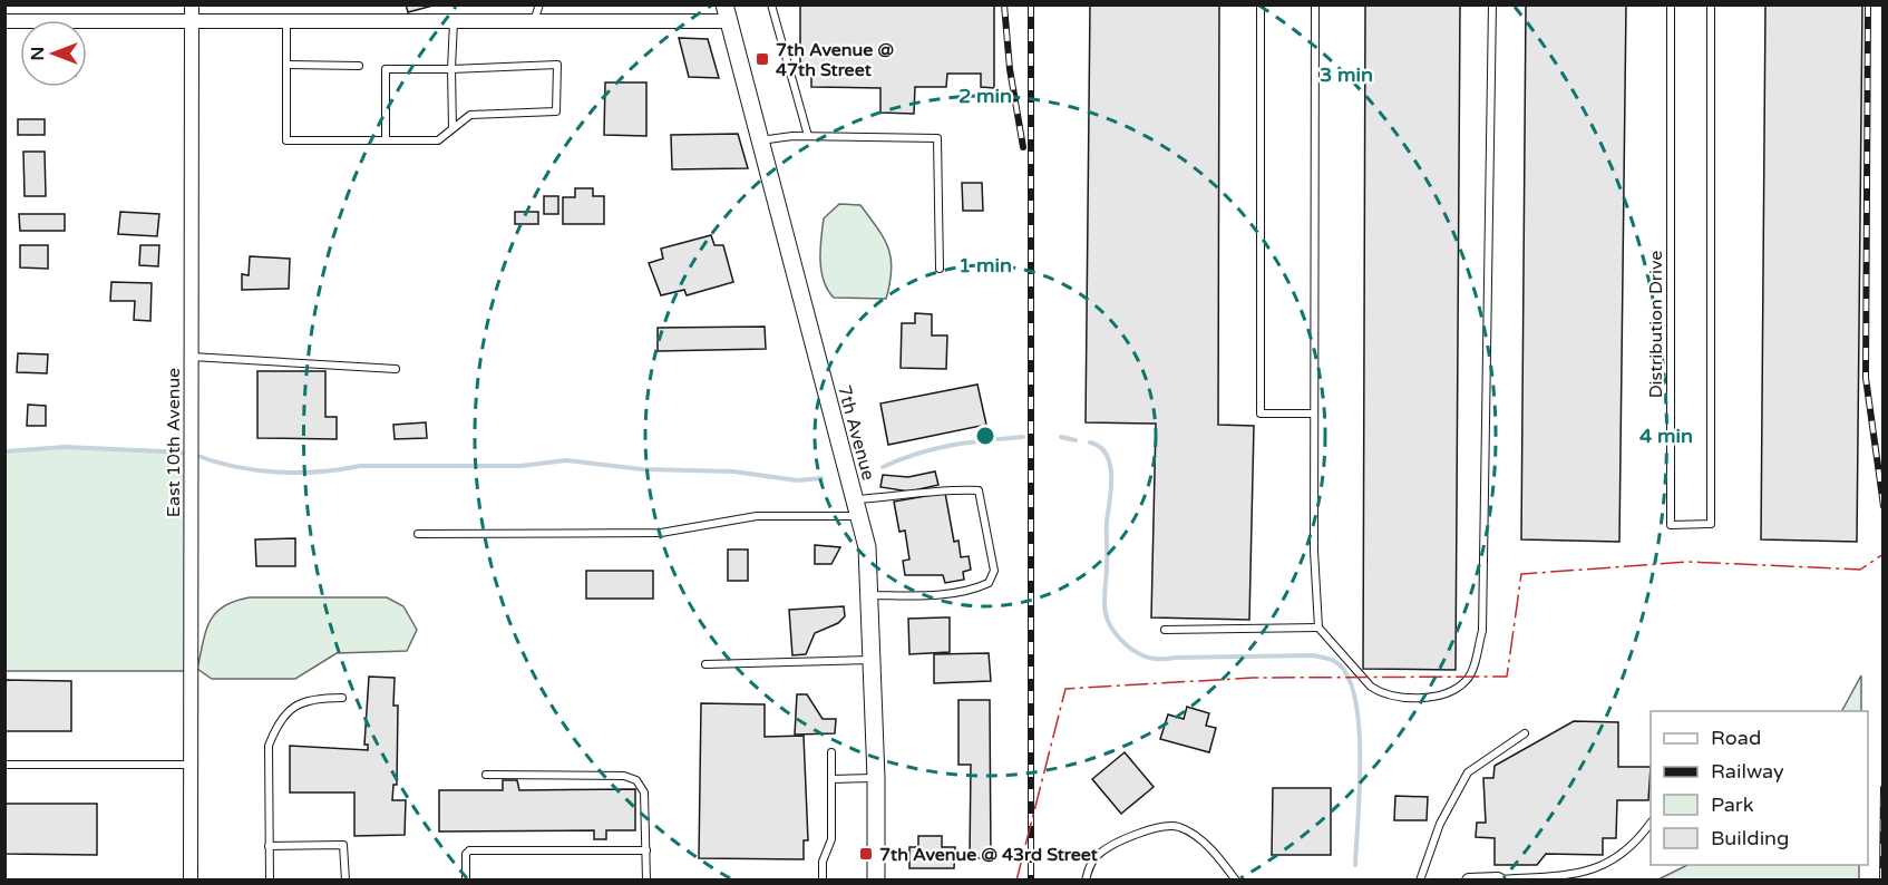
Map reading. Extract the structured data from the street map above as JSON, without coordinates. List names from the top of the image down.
{
  "streets": {
    "street": ["7th Avenue", "East 10th Avenue"],
    "lane": ["Distribution Drive"]
  },
  "places": {
    "transit": ["7th Avenue @ 47th Street", "7th Avenue @ 43rd Street"]
  },
  "legend": [
    "Road",
    "Railway",
    "Park",
    "Building"
  ],
  "north": "left",
  "rings": [
    "3 min",
    "2 min",
    "1 min",
    "4 min"
  ]
}
